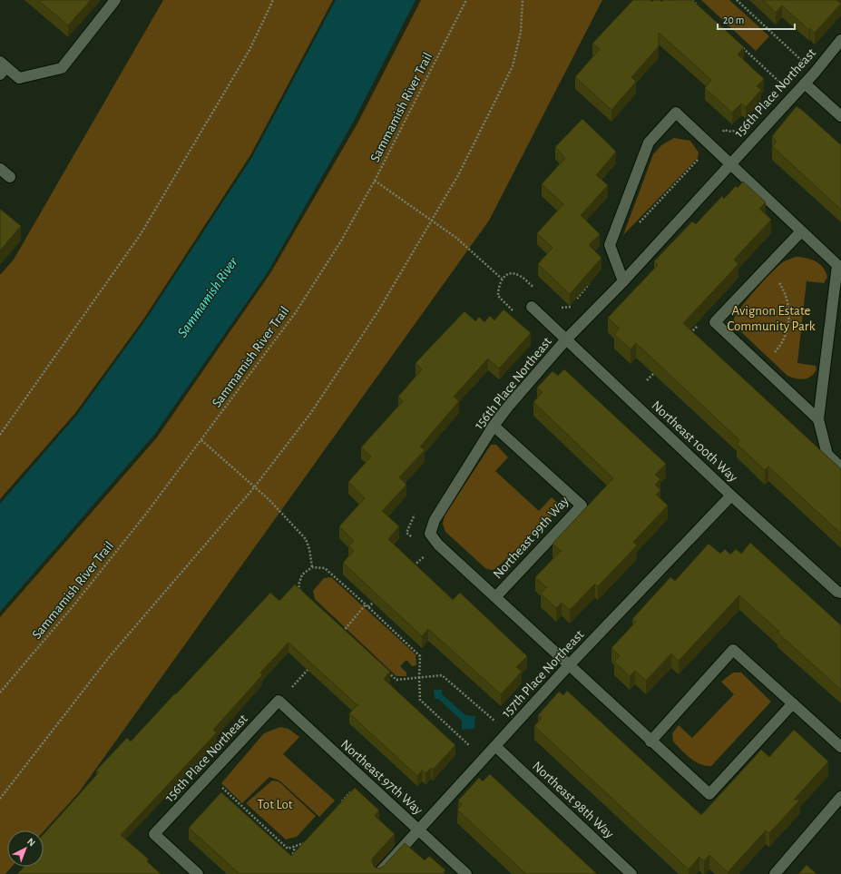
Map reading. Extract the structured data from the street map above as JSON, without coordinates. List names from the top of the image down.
{
  "streets": {
    "street": [
      "156th Place Northeast",
      "Northeast 100th Way",
      "Northeast 99th Way",
      "157th Place Northeast",
      "Northeast 97th Way",
      "Northeast 98th Way"
    ],
    "path": ["Sammamish River Trail"]
  },
  "crossings": [
    ["156th Place Northeast", "Northeast 100th Way"],
    ["156th Place Northeast", "Northeast 99th Way"],
    ["156th Place Northeast", "Northeast 97th Way"],
    ["Northeast 100th Way", "157th Place Northeast"],
    ["Northeast 99th Way", "157th Place Northeast"],
    ["157th Place Northeast", "Northeast 97th Way"],
    ["157th Place Northeast", "Northeast 98th Way"]
  ],
  "water": ["Sammamish River"],
  "parks": ["Avignon Estate Community Park", "Tot Lot"],
  "scale_bar": "20 m",
  "north": "top right"
}
